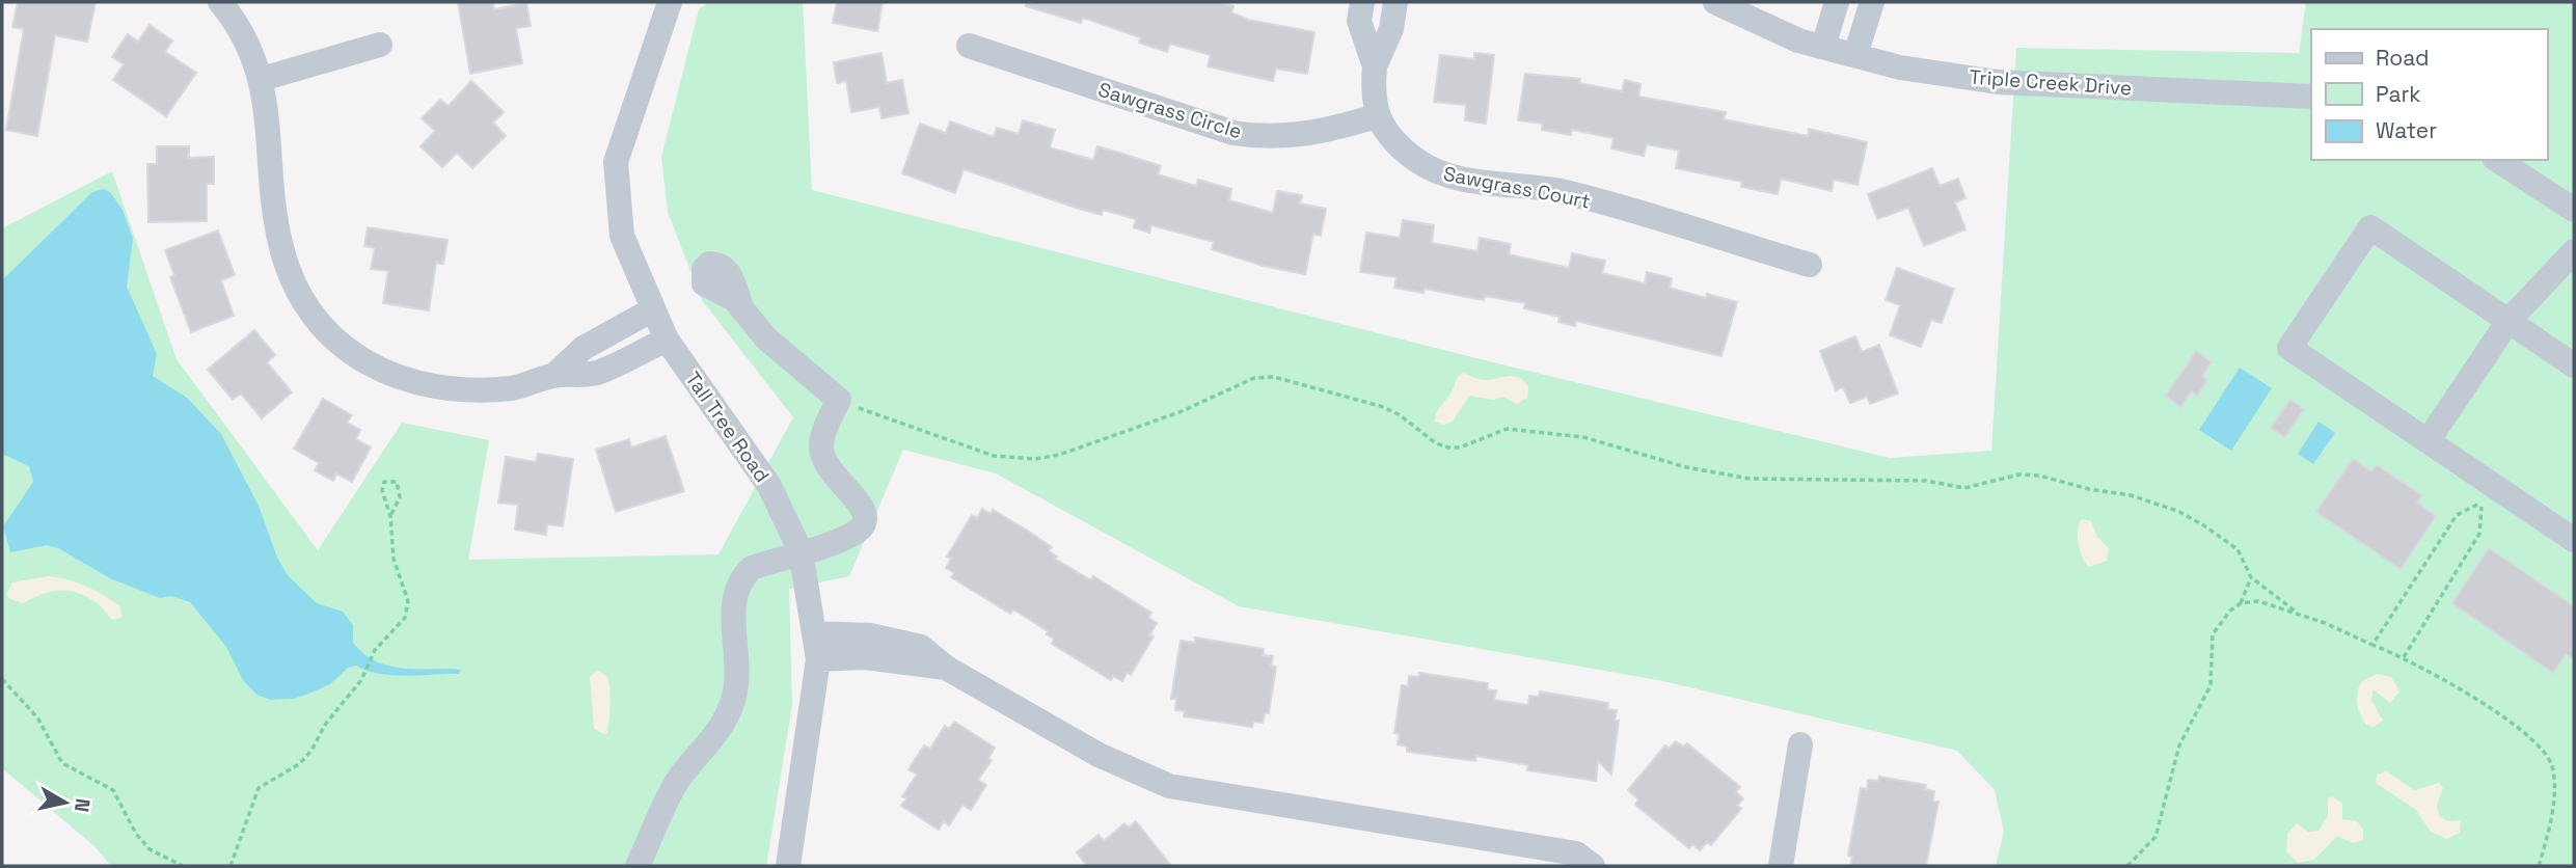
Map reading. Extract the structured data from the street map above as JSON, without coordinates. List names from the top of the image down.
{
  "streets": {
    "street": [
      "Triple Creek Drive",
      "Sawgrass Circle",
      "Sawgrass Court",
      "Tall Tree Road"
    ]
  },
  "crossings": [
    ["Sawgrass Circle", "Sawgrass Court"]
  ],
  "legend": ["Road", "Park", "Water"],
  "north": "right"
}
